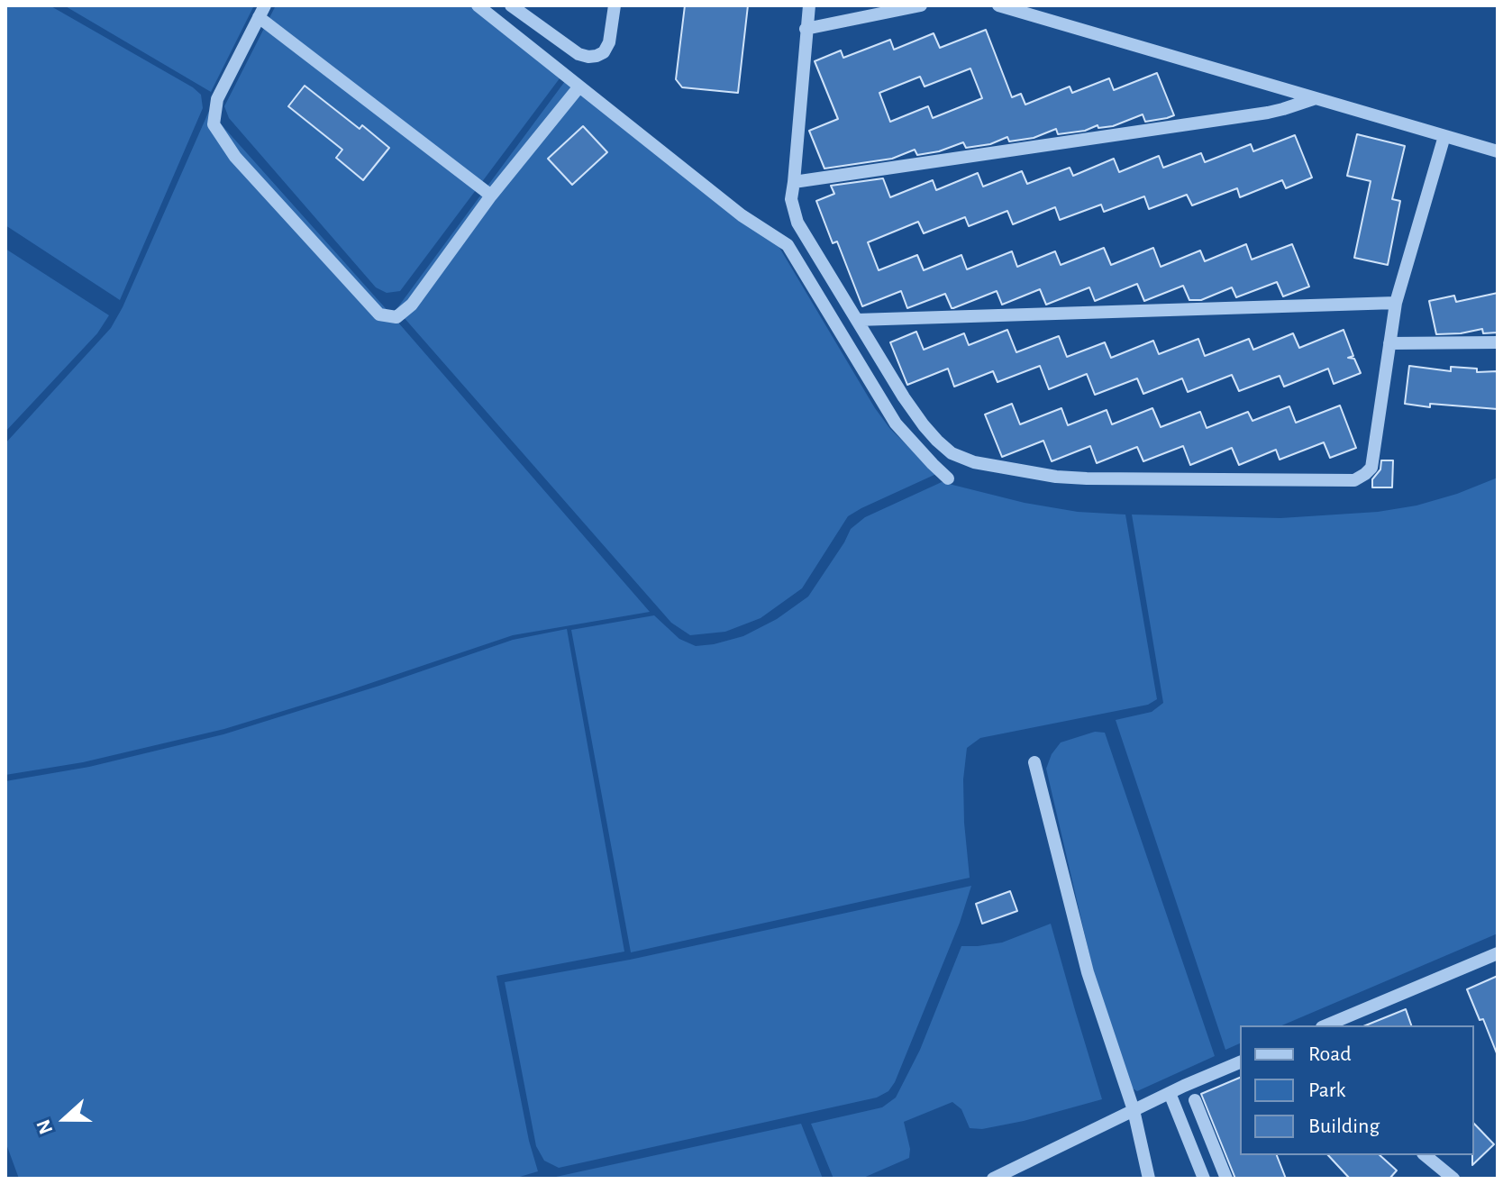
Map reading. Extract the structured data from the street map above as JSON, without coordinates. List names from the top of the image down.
{
  "legend": ["Road", "Park", "Building"],
  "north": "left"
}
